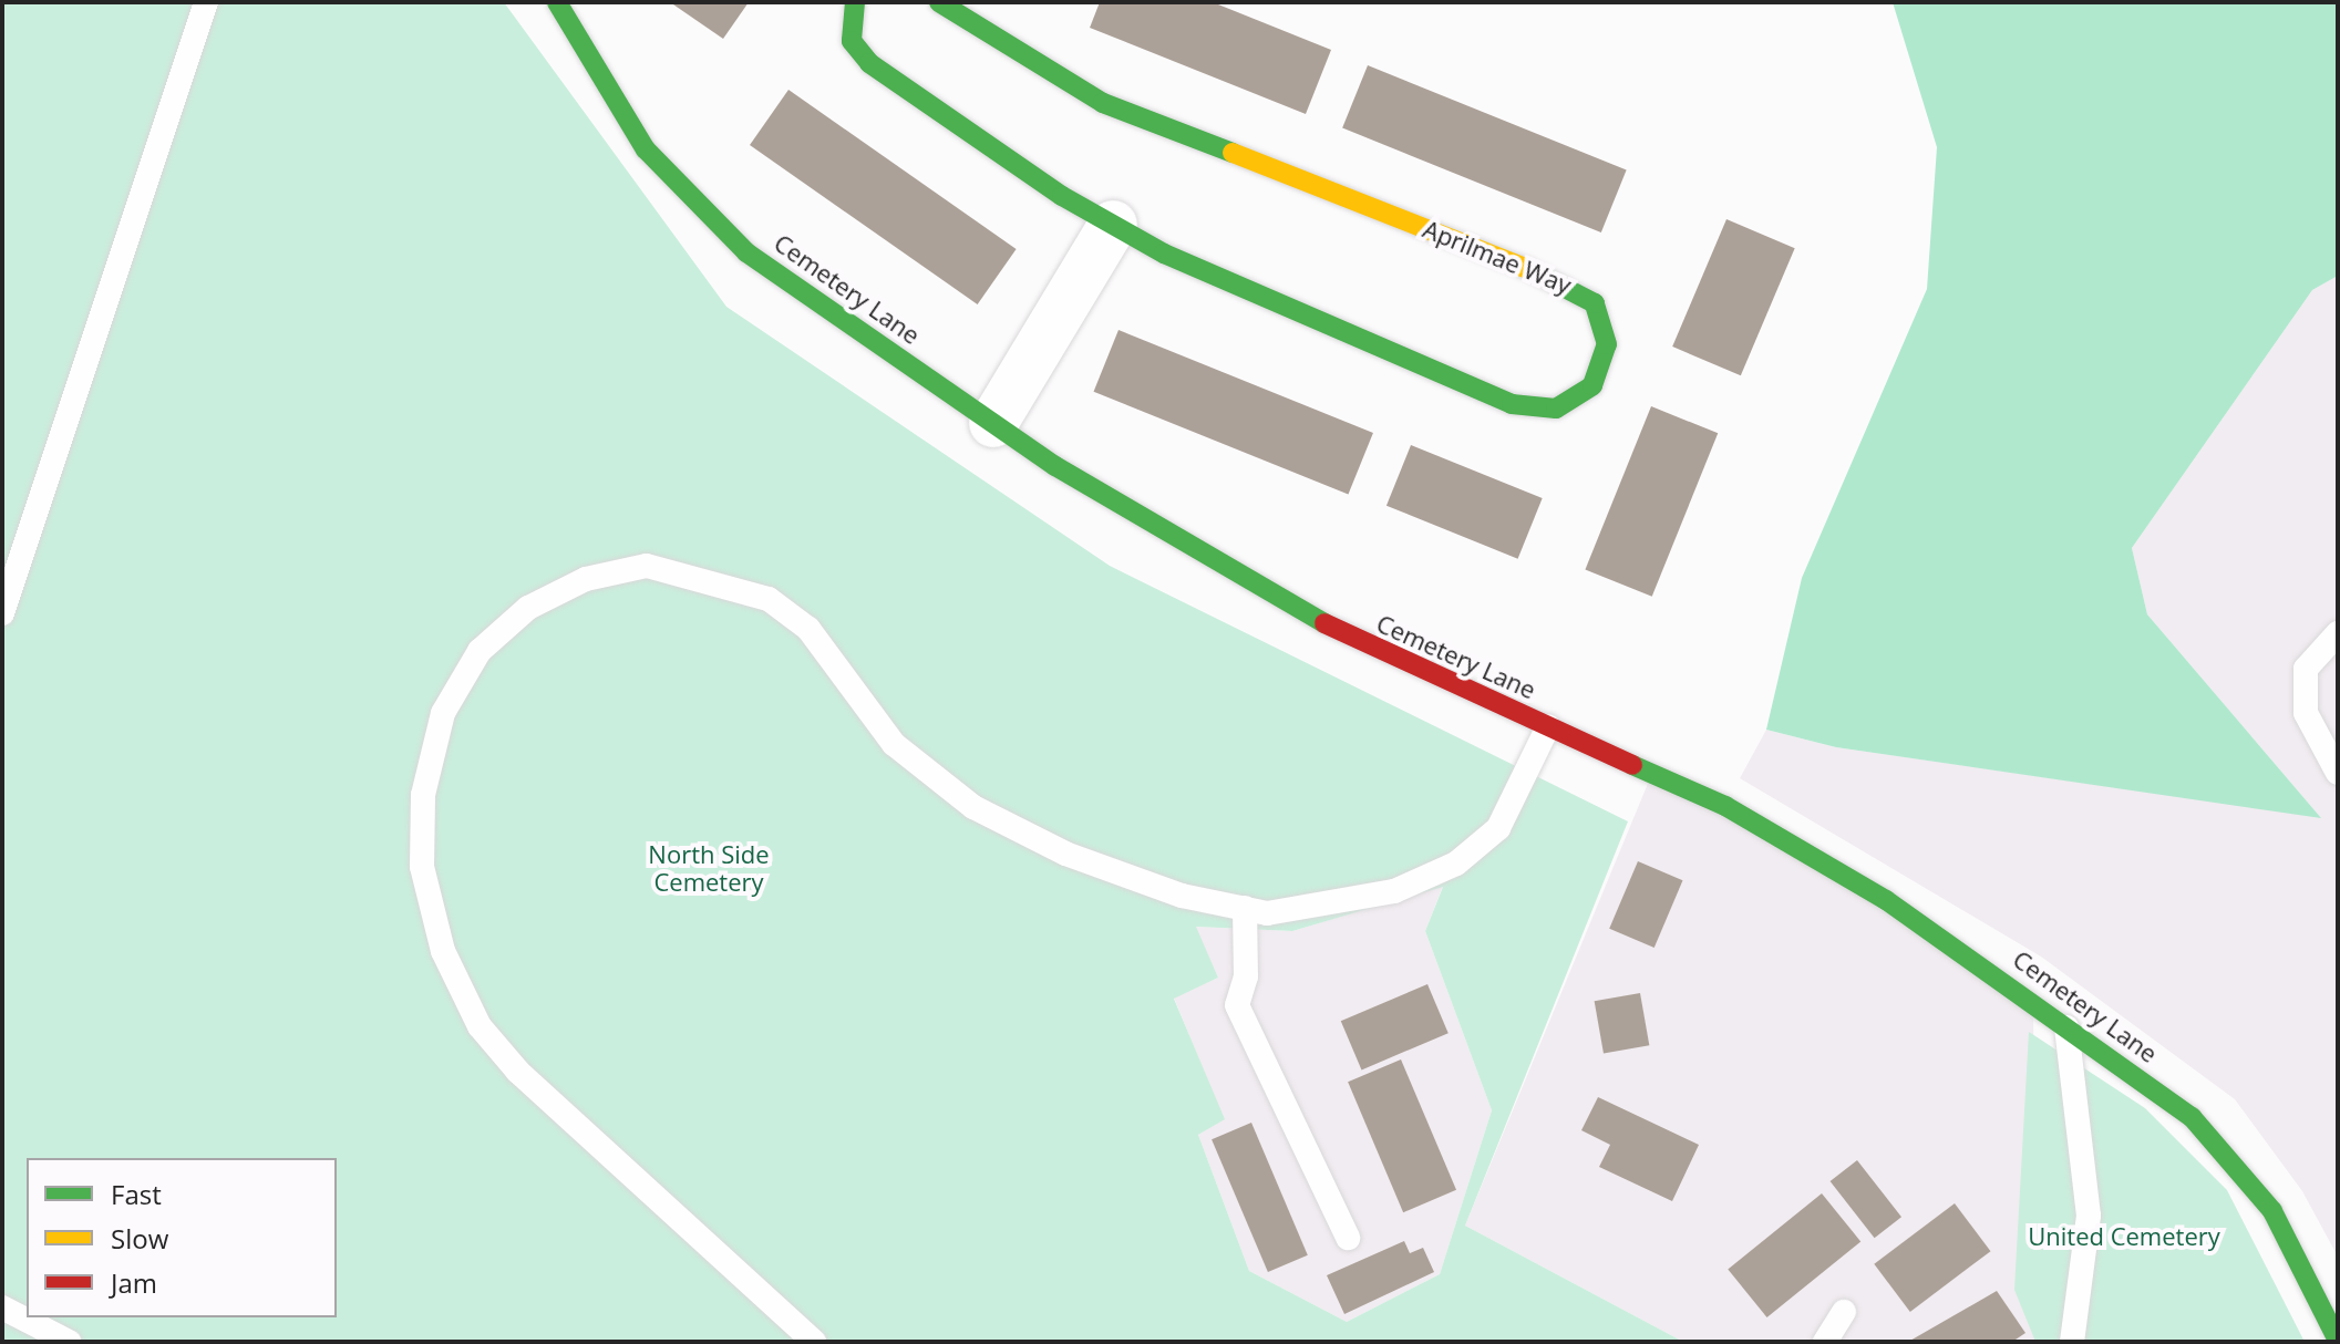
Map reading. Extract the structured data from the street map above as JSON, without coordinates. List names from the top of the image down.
{
  "streets": {
    "street": ["Aprilmae Way", "Cemetery Lane"]
  },
  "parks": ["North Side Cemetery", "United Cemetery"],
  "legend": ["Fast", "Slow", "Jam"]
}
